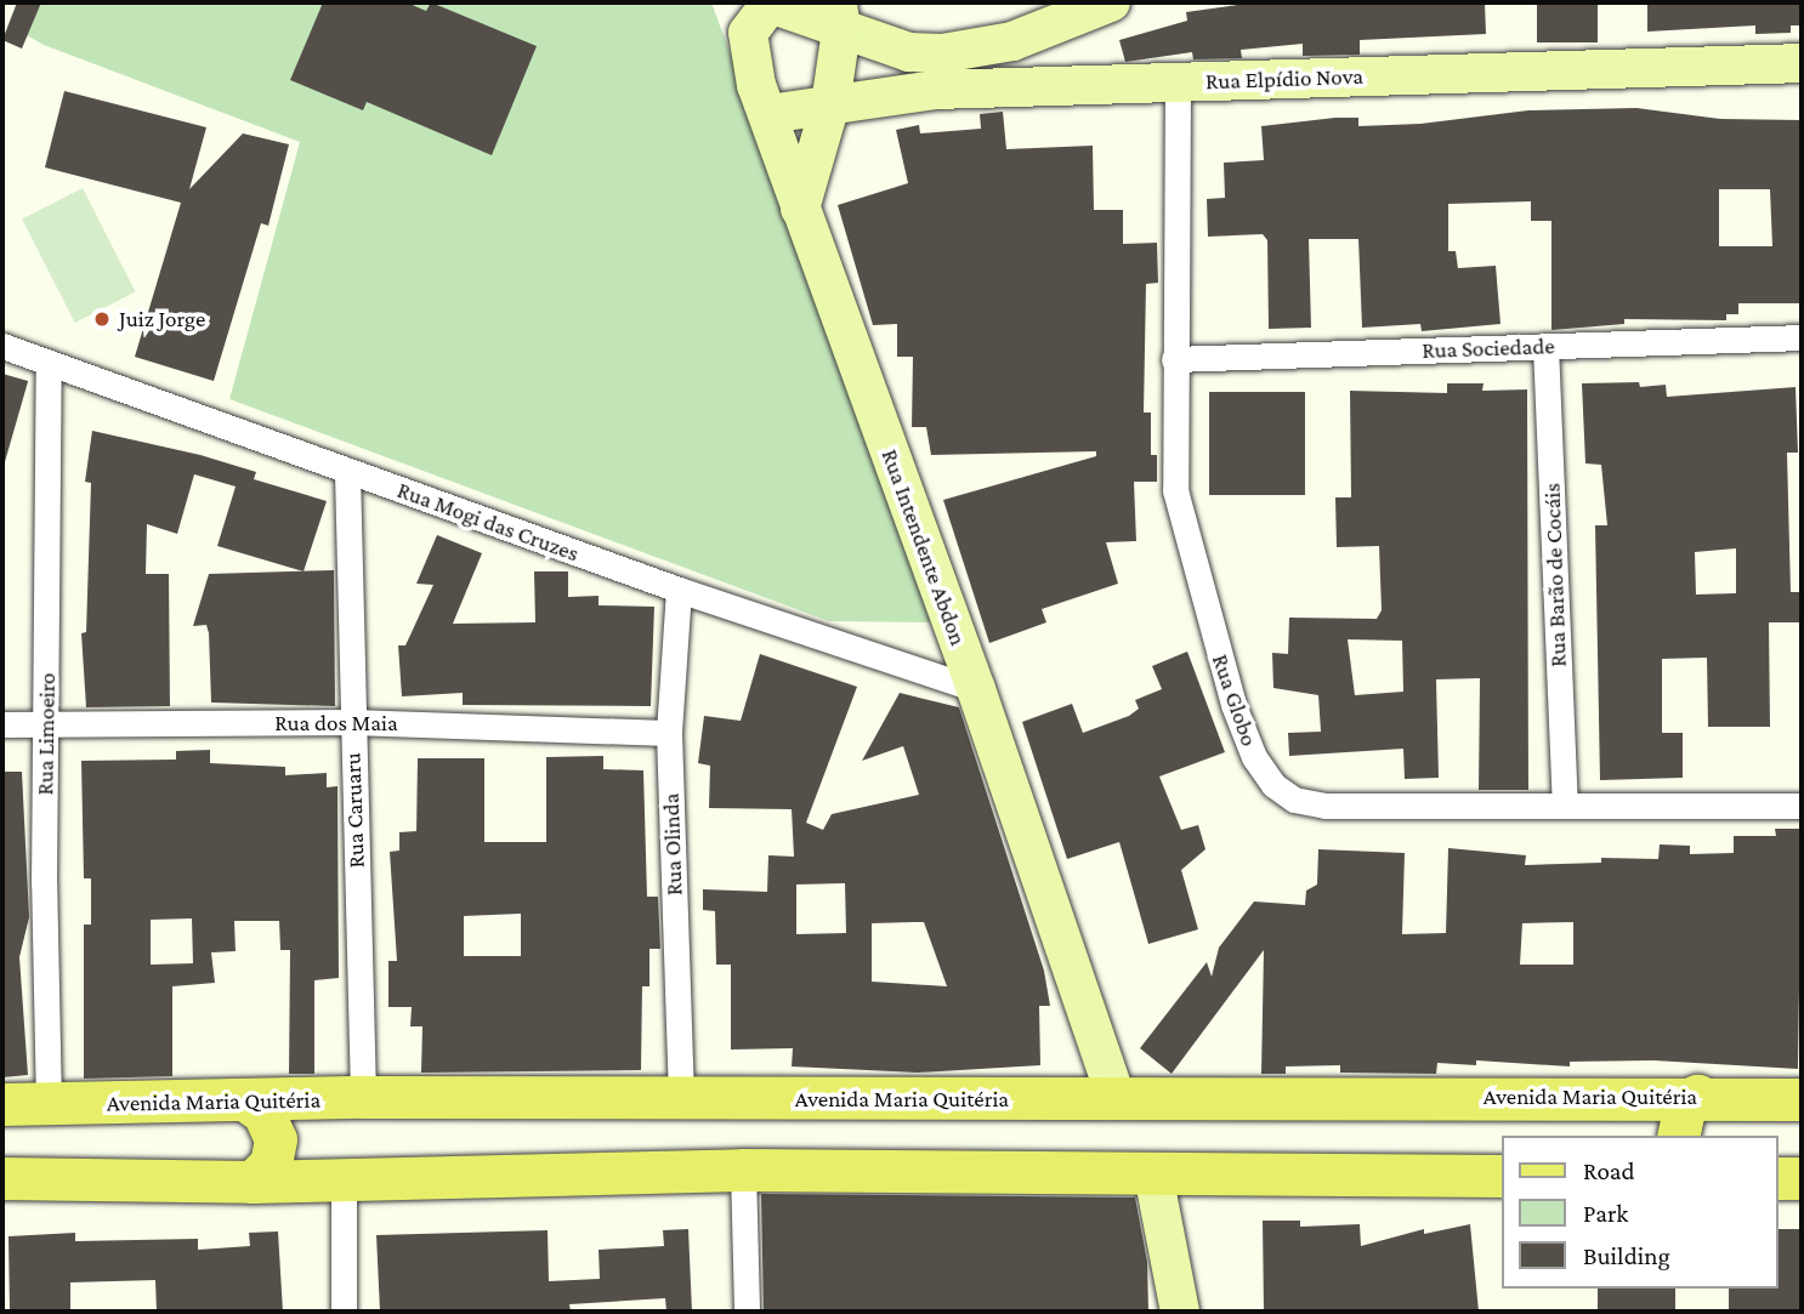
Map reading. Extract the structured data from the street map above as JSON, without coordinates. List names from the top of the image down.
{
  "streets": {
    "main road": ["Avenida Maria Quitéria"],
    "street": [
      "Rua Elpídio Nova",
      "Rua Sociedade",
      "Rua Mogi das Cruzes",
      "Rua Intendente Abdon",
      "Rua Barão de Cocáis",
      "Rua Globo",
      "Rua dos Maia",
      "Rua Limoeiro",
      "Rua Caruaru",
      "Rua Olinda"
    ]
  },
  "crossings": [
    ["Rua Elpídio Nova", "Rua Intendente Abdon"],
    ["Rua Elpídio Nova", "Rua Globo"],
    ["Rua Sociedade", "Rua Barão de Cocáis"],
    ["Rua Sociedade", "Rua Globo"],
    ["Rua Mogi das Cruzes", "Rua Intendente Abdon"],
    ["Rua Mogi das Cruzes", "Rua Limoeiro"],
    ["Rua Mogi das Cruzes", "Rua Caruaru"],
    ["Rua Mogi das Cruzes", "Rua Olinda"],
    ["Rua Intendente Abdon", "Avenida Maria Quitéria"],
    ["Rua Barão de Cocáis", "Rua Globo"],
    ["Rua dos Maia", "Rua Limoeiro"],
    ["Rua dos Maia", "Rua Caruaru"],
    ["Rua dos Maia", "Rua Olinda"],
    ["Rua Limoeiro", "Avenida Maria Quitéria"],
    ["Rua Caruaru", "Avenida Maria Quitéria"],
    ["Rua Olinda", "Avenida Maria Quitéria"]
  ],
  "places": ["Juiz Jorge"],
  "legend": ["Road", "Park", "Building"]
}
